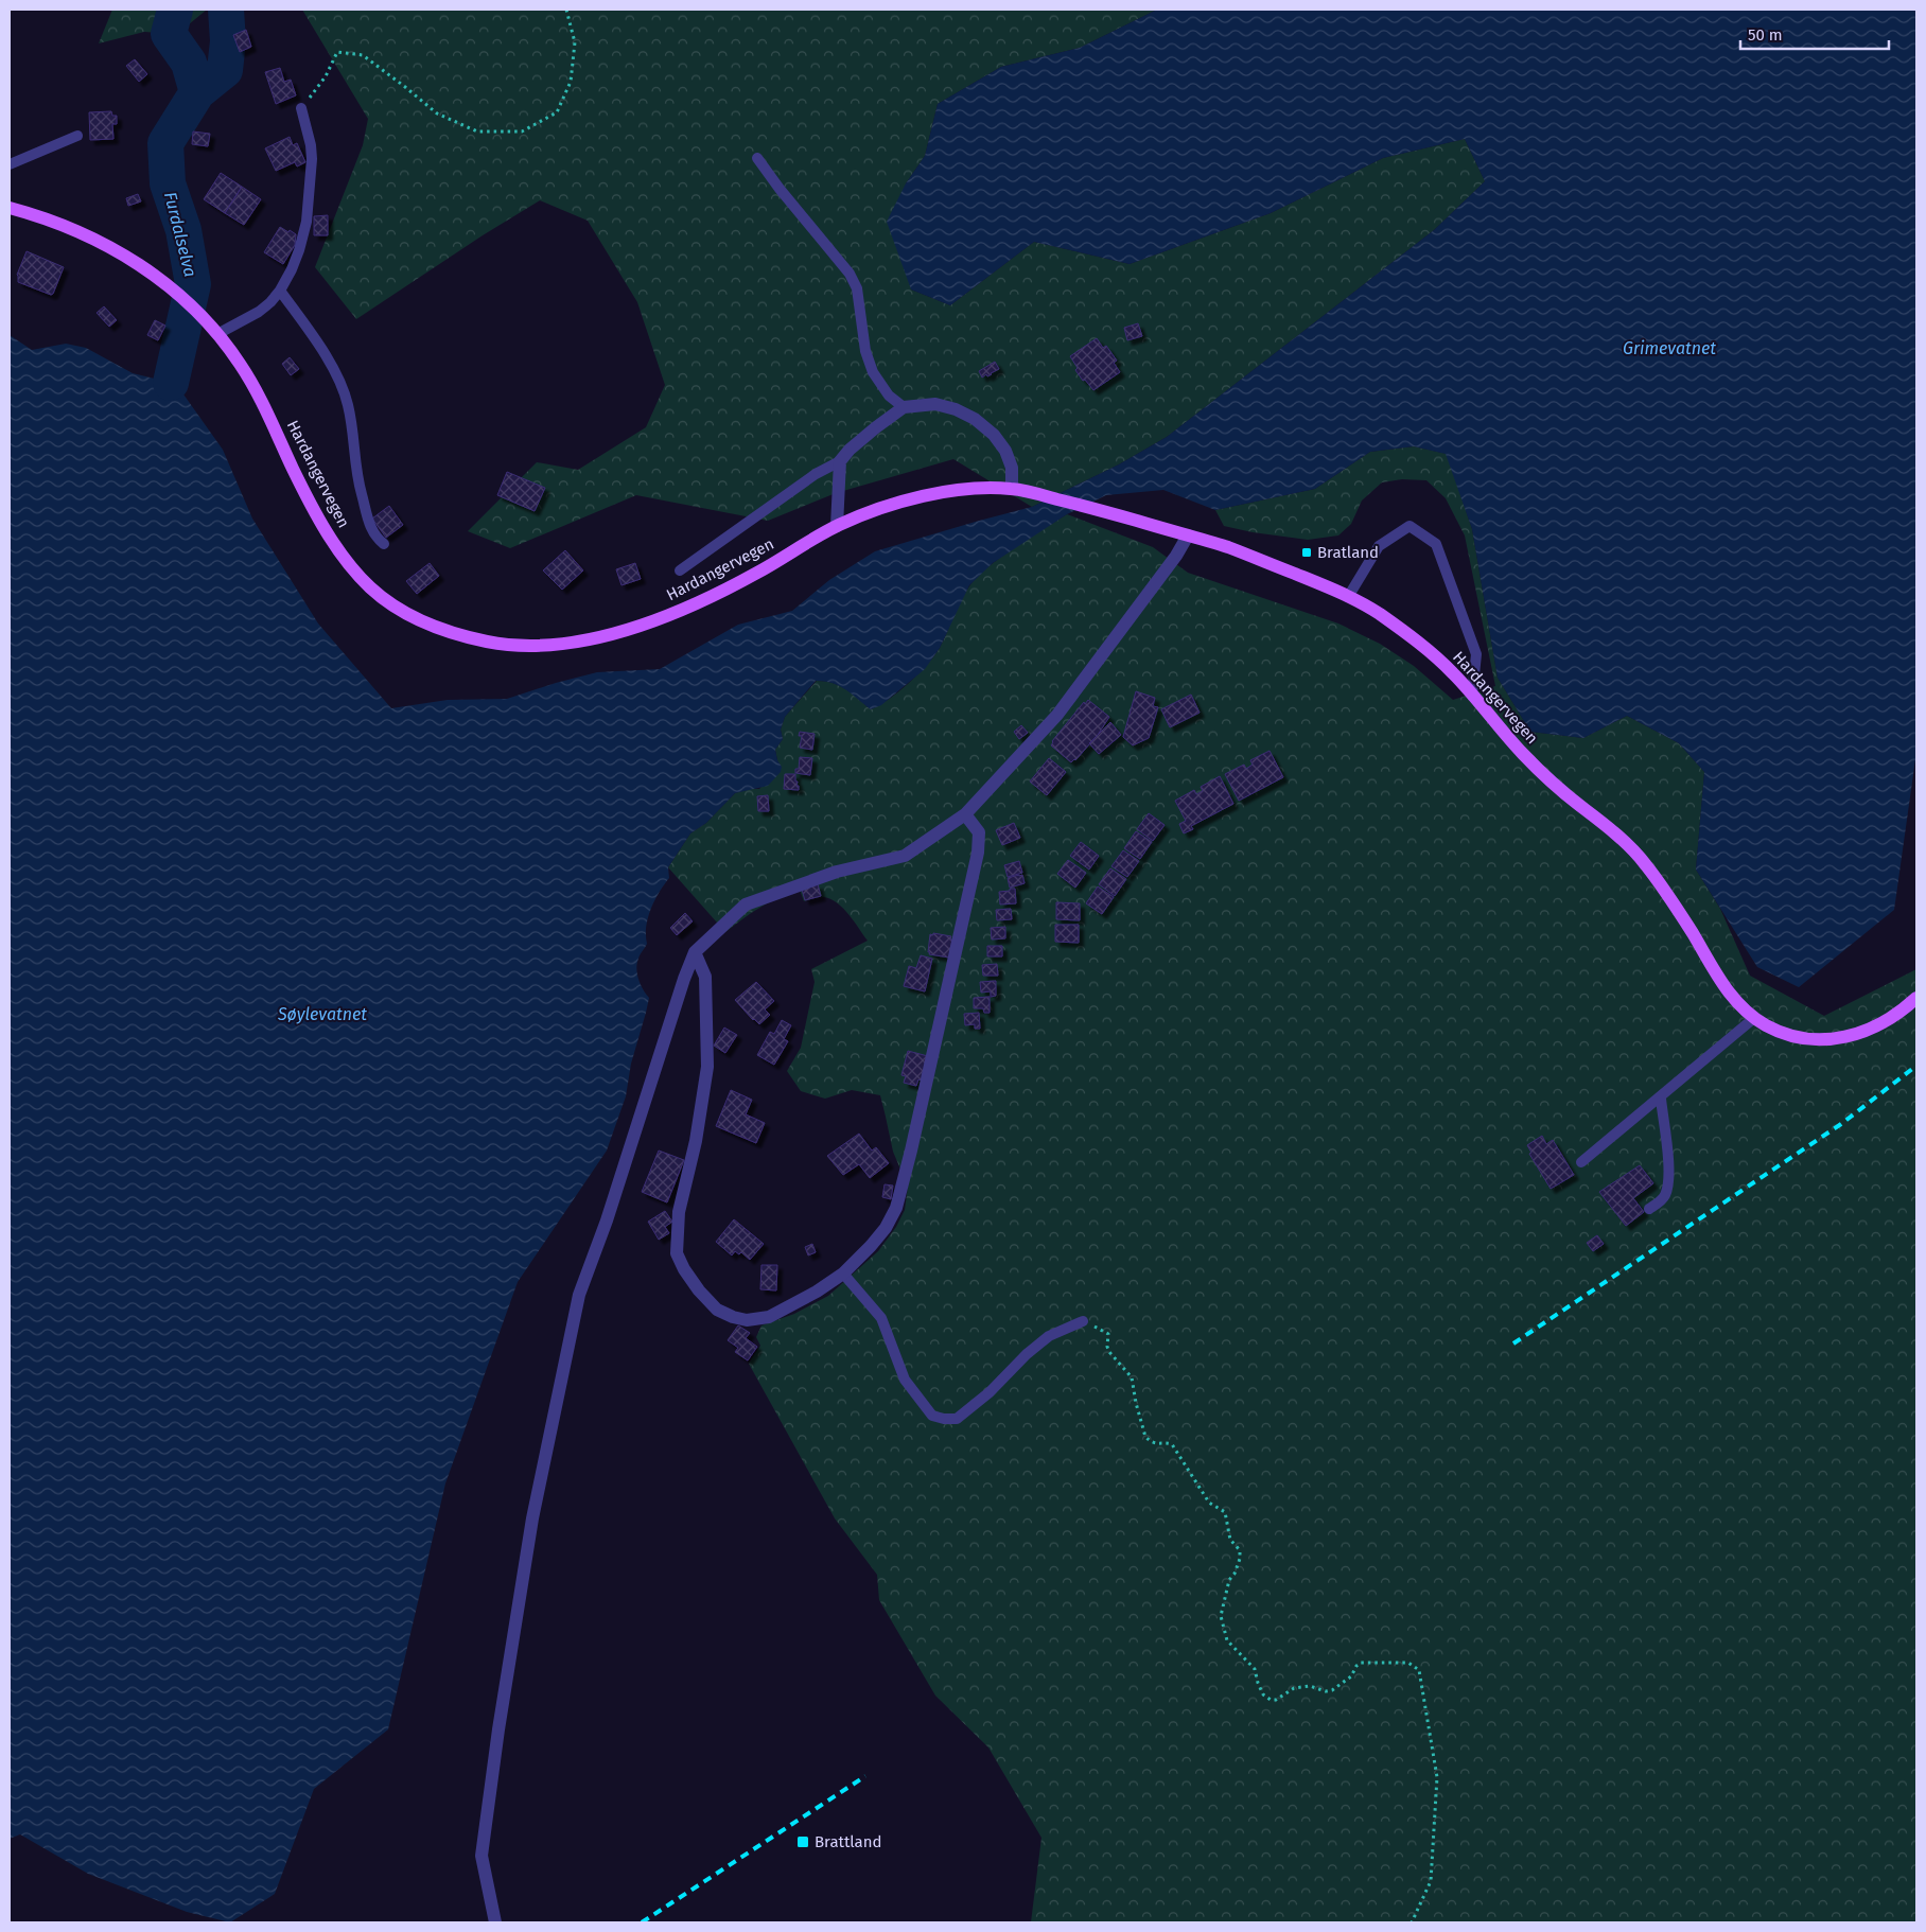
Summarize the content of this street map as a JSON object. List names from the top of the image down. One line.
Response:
{"streets":{"main road":["Hardangervegen"]},"water":["Furdalselva","Grimevatnet","Søylevatnet"],"places":{"transit":["Bratland","Brattland"]},"scale_bar":"50 m"}
